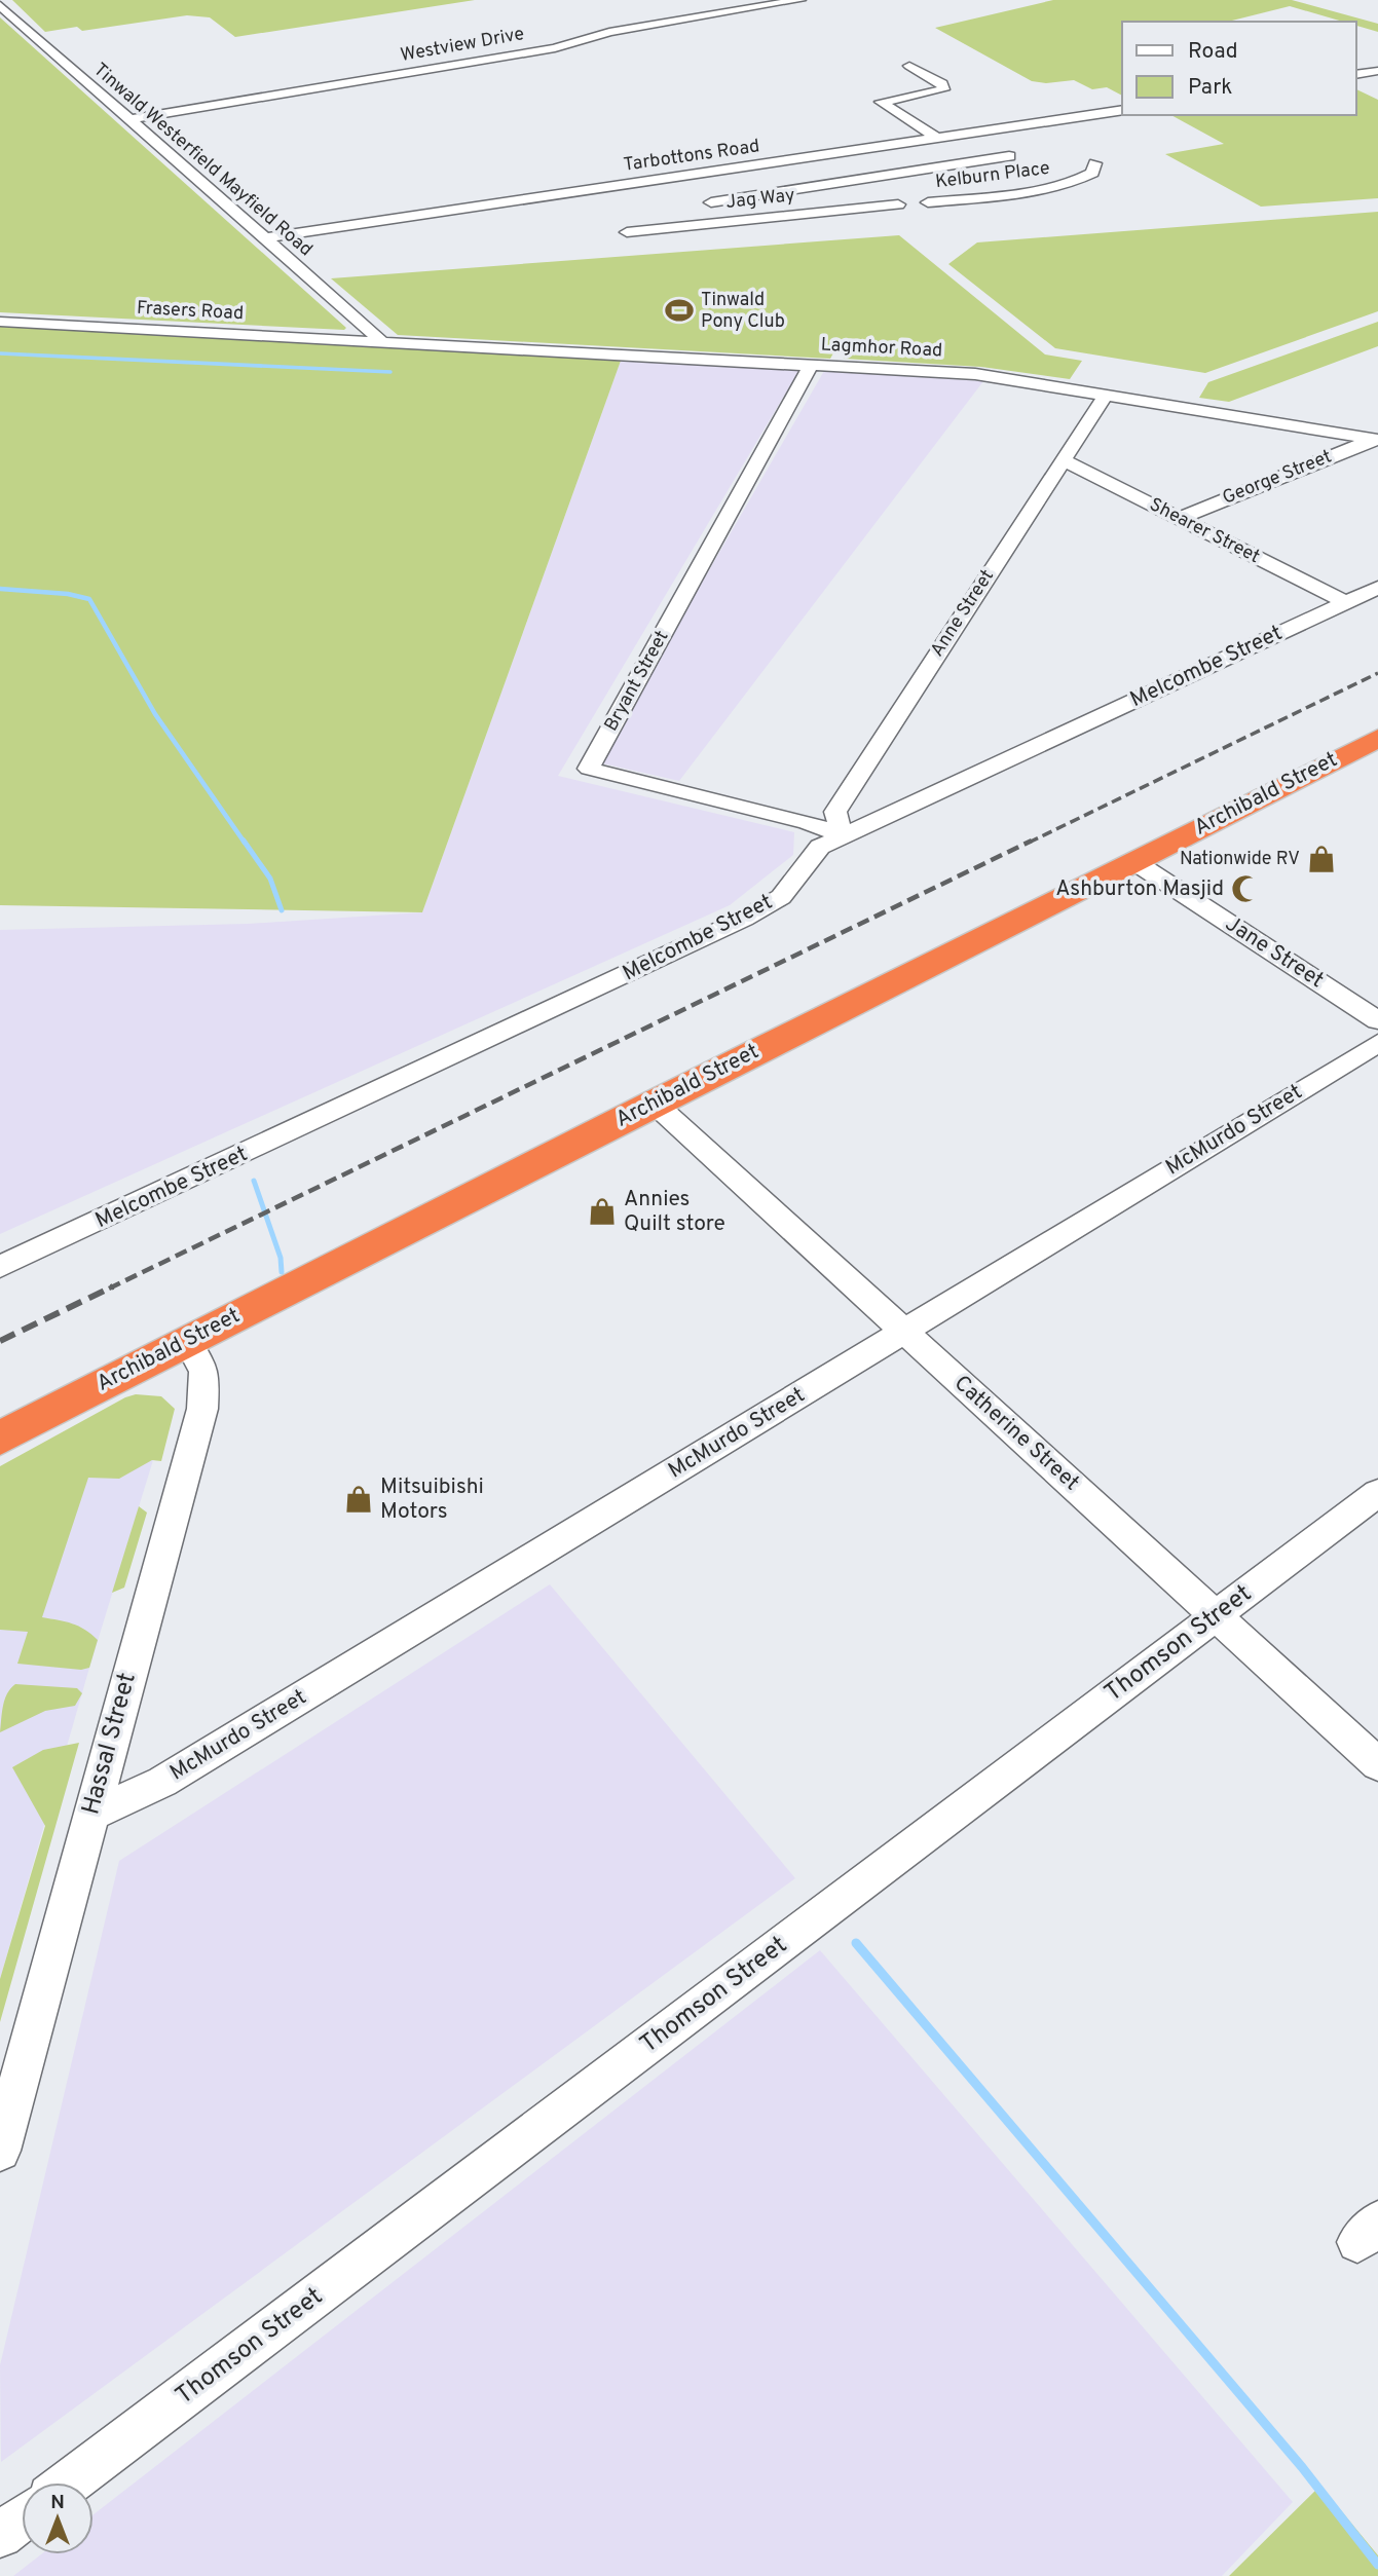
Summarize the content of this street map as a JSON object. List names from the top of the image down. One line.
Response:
{"streets":{"highway":["Archibald Street"],"street":["Westview Drive","Tarbottons Road","Tinwald Westerfield Mayfield Road","Kelburn Place","Jag Way","Frasers Road","Lagmhor Road","George Street","Shearer Street","Anne Street","Melcombe Street","Bryant Street","Jane Street","McMurdo Street","Catherine Street","Thomson Street","Hassal Street"]},"crossings":[["Westview Drive","Tinwald Westerfield Mayfield Road"],["Tarbottons Road","Tinwald Westerfield Mayfield Road"],["Tinwald Westerfield Mayfield Road","Frasers Road"],["Tinwald Westerfield Mayfield Road","Lagmhor Road"],["Kelburn Place","Jag Way"],["Frasers Road","Lagmhor Road"],["Lagmhor Road","George Street"],["Lagmhor Road","Anne Street"],["Lagmhor Road","Bryant Street"],["George Street","Shearer Street"],["Shearer Street","Anne Street"],["Shearer Street","Melcombe Street"],["Anne Street","Melcombe Street"],["Anne Street","Bryant Street"],["Melcombe Street","Bryant Street"],["Archibald Street","Jane Street"],["Archibald Street","Catherine Street"],["Archibald Street","Hassal Street"],["McMurdo Street","Catherine Street"],["McMurdo Street","Hassal Street"],["Catherine Street","Thomson Street"]],"places":{"sports":["Tinwald Pony Club"],"shop":["Nationwide RV","Annies Quilt store","Mitsuibishi Motors"],"mosque":["Ashburton Masjid"]},"legend":["Road","Park"],"north":"top"}
